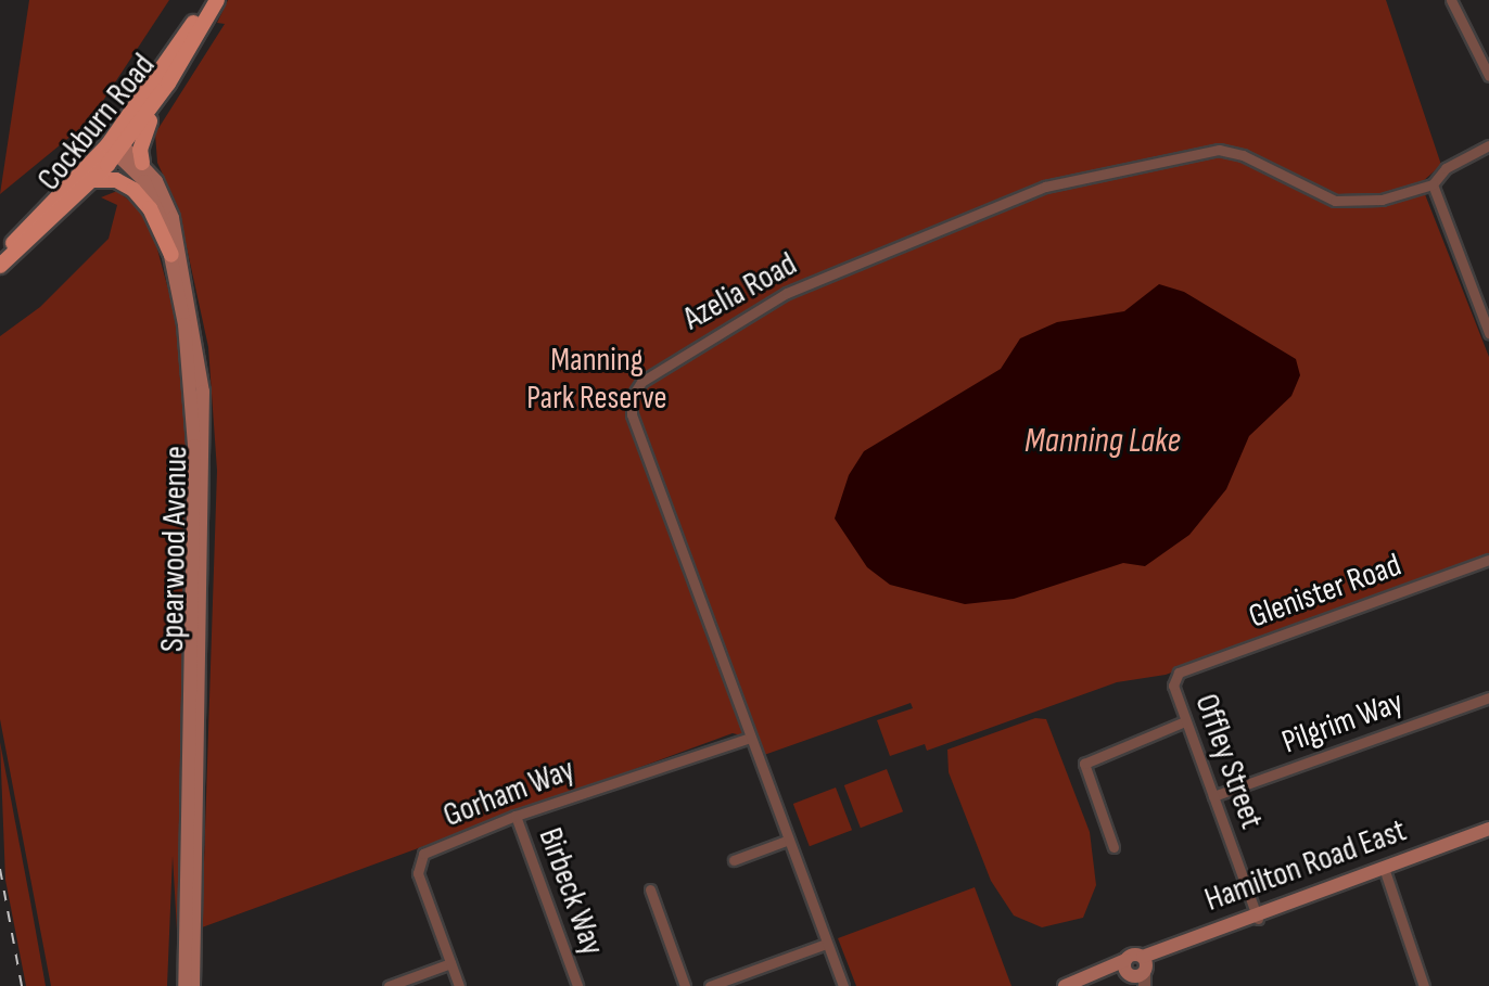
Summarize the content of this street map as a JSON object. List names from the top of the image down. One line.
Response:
{"streets":{"main road":["Cockburn Road","Spearwood Avenue","Hamilton Road East"],"street":["Azelia Road","Glenister Road","Pilgrim Way","Offley Street","Gorham Way","Birbeck Way"]},"crossings":[["Cockburn Road","Spearwood Avenue"],["Azelia Road","Gorham Way"],["Glenister Road","Offley Street"],["Pilgrim Way","Offley Street"],["Offley Street","Hamilton Road East"],["Gorham Way","Birbeck Way"]],"water":["Manning Lake"],"parks":["Manning Park Reserve"]}
